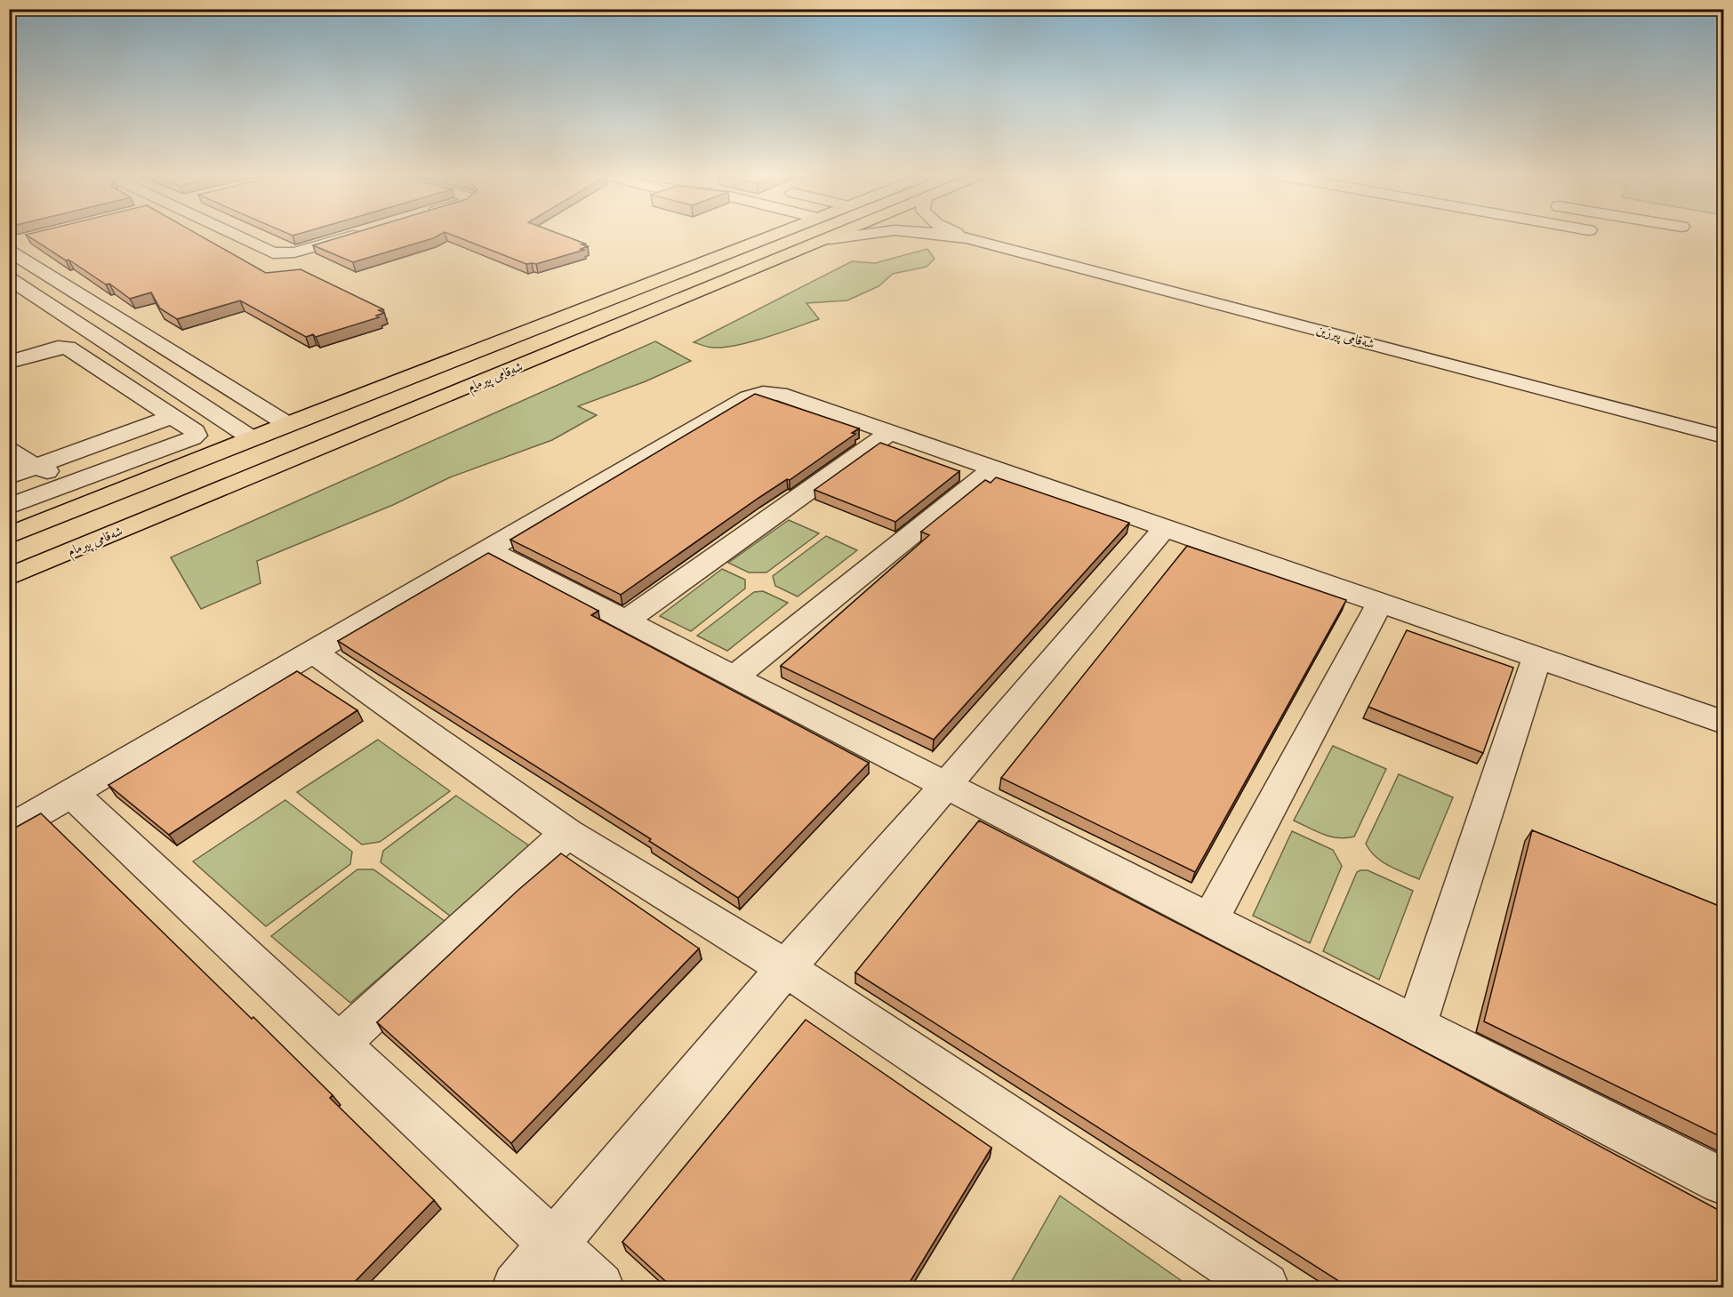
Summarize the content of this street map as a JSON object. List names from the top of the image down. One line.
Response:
{"streets":{"highway":["شەقامی پیرمام"],"street":["شەقامی پیرزین"]}}
